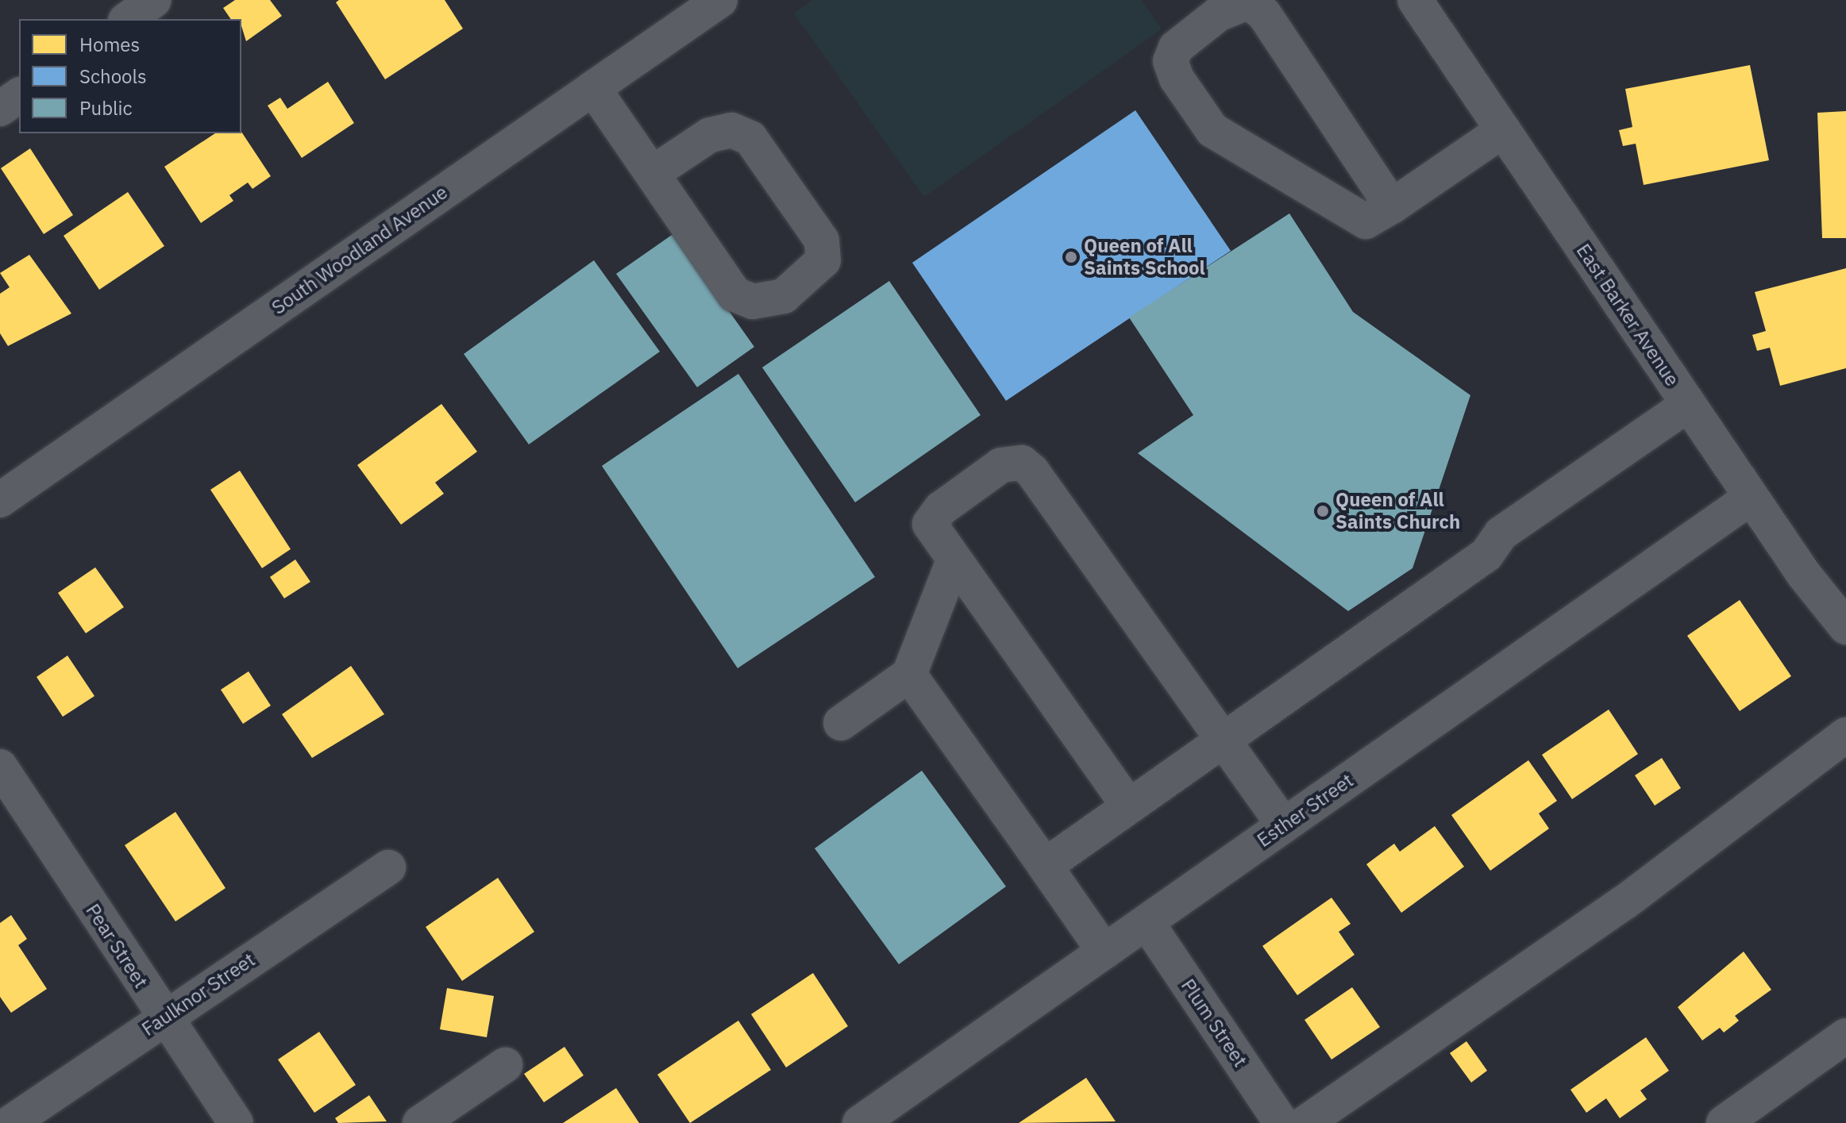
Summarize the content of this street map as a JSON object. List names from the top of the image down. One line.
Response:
{"streets":{"street":["South Woodland Avenue","East Barker Avenue","Esther Street","Pear Street","Faulknor Street","Plum Street"]},"crossings":[["East Barker Avenue","Esther Street"],["Esther Street","Plum Street"],["Pear Street","Faulknor Street"]],"places":["Queen of All Saints School","Queen of All Saints Church"],"legend":["Homes","Schools","Public"]}
